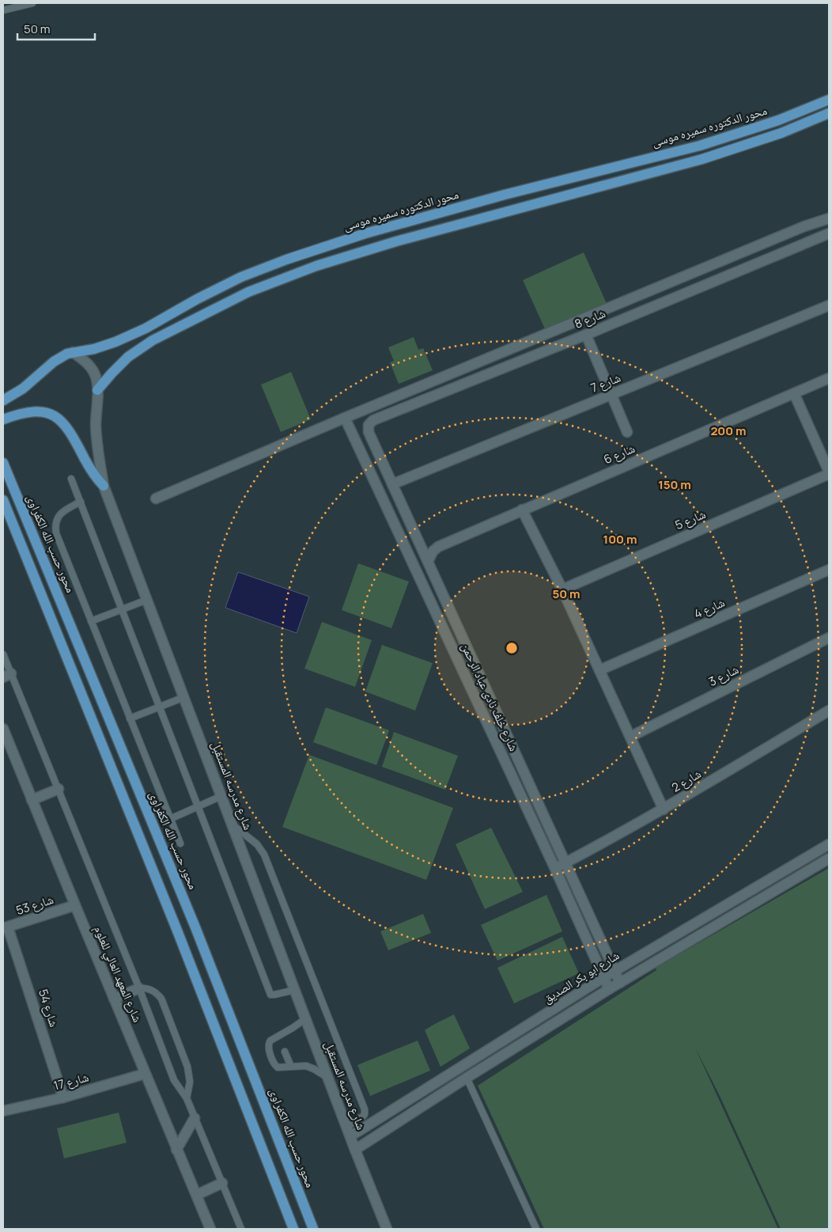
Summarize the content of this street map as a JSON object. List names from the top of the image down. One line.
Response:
{"streets":{"main road":["محور الدكتوره سميره موسى","محور حسب الله الكفراوى"],"street":["شارع 8","شارع 7","شارع 6","شارع 5","شارع 4","شارع 3","شارع خلف نادى عباد الرحمن","شارع 2","شارع مدرسه المستقبل","شارع 53","شارع المعهد العالي للعلوم","شارع ابو بكر الصديق","شارع 54","شارع 17"]},"crossings":[["محور الدكتوره سميره موسى","شارع مدرسه المستقبل"],["شارع 8","شارع خلف نادى عباد الرحمن"],["شارع 7","شارع خلف نادى عباد الرحمن"],["شارع 6","شارع خلف نادى عباد الرحمن"],["شارع خلف نادى عباد الرحمن","شارع 2"],["شارع خلف نادى عباد الرحمن","شارع ابو بكر الصديق"],["شارع مدرسه المستقبل","شارع ابو بكر الصديق"],["شارع 53","شارع المعهد العالي للعلوم"],["شارع 53","شارع 54"],["شارع المعهد العالي للعلوم","شارع 17"],["شارع 54","شارع 17"]],"scale_bar":"50 m","rings":["200 m","150 m","100 m","50 m"]}
